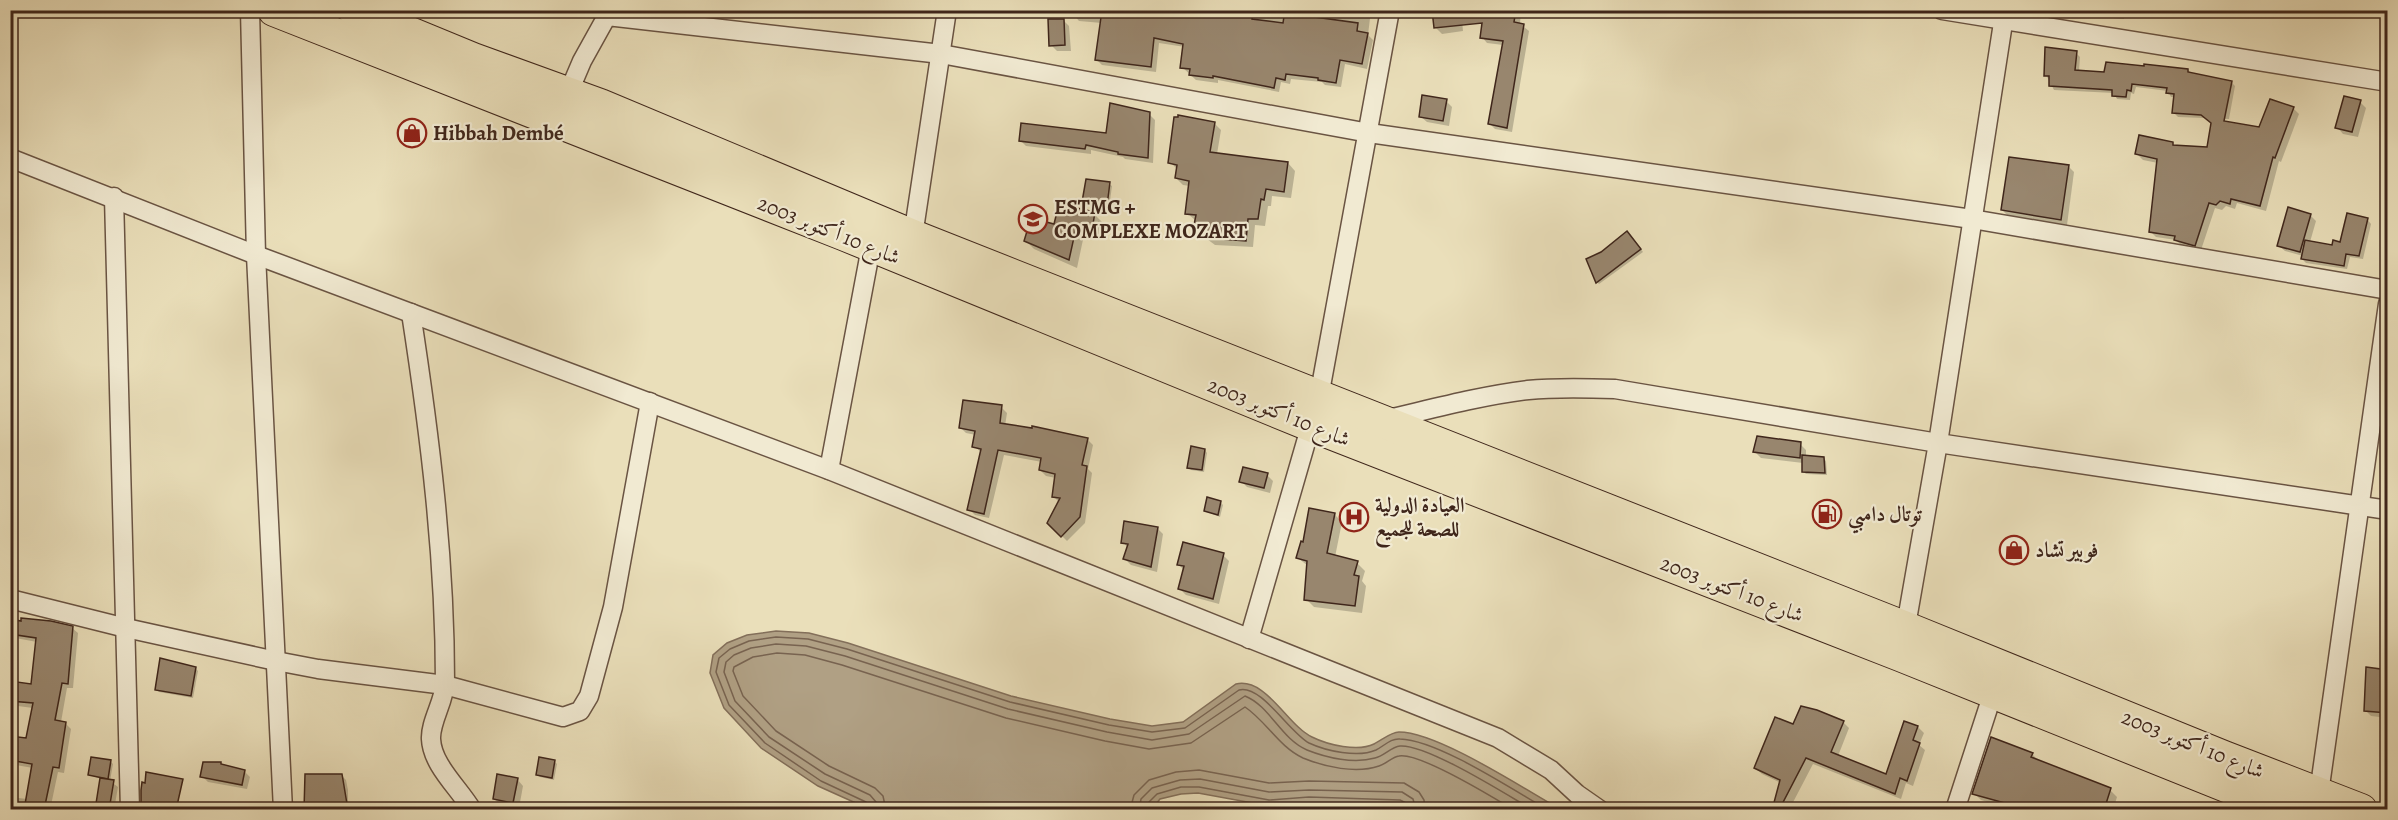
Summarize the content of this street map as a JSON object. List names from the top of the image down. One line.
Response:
{"streets":{"highway":["شارع 10 أكتوبر 2003"]},"places":{"shop":["Hibbah Dembé","فوبير تشاد"],"school or university":["ESTMG + COMPLEXE MOZART"],"fuel station":["توتال دامبي"],"hospital":["العيادة الدولية للصحة للجميع"]}}
